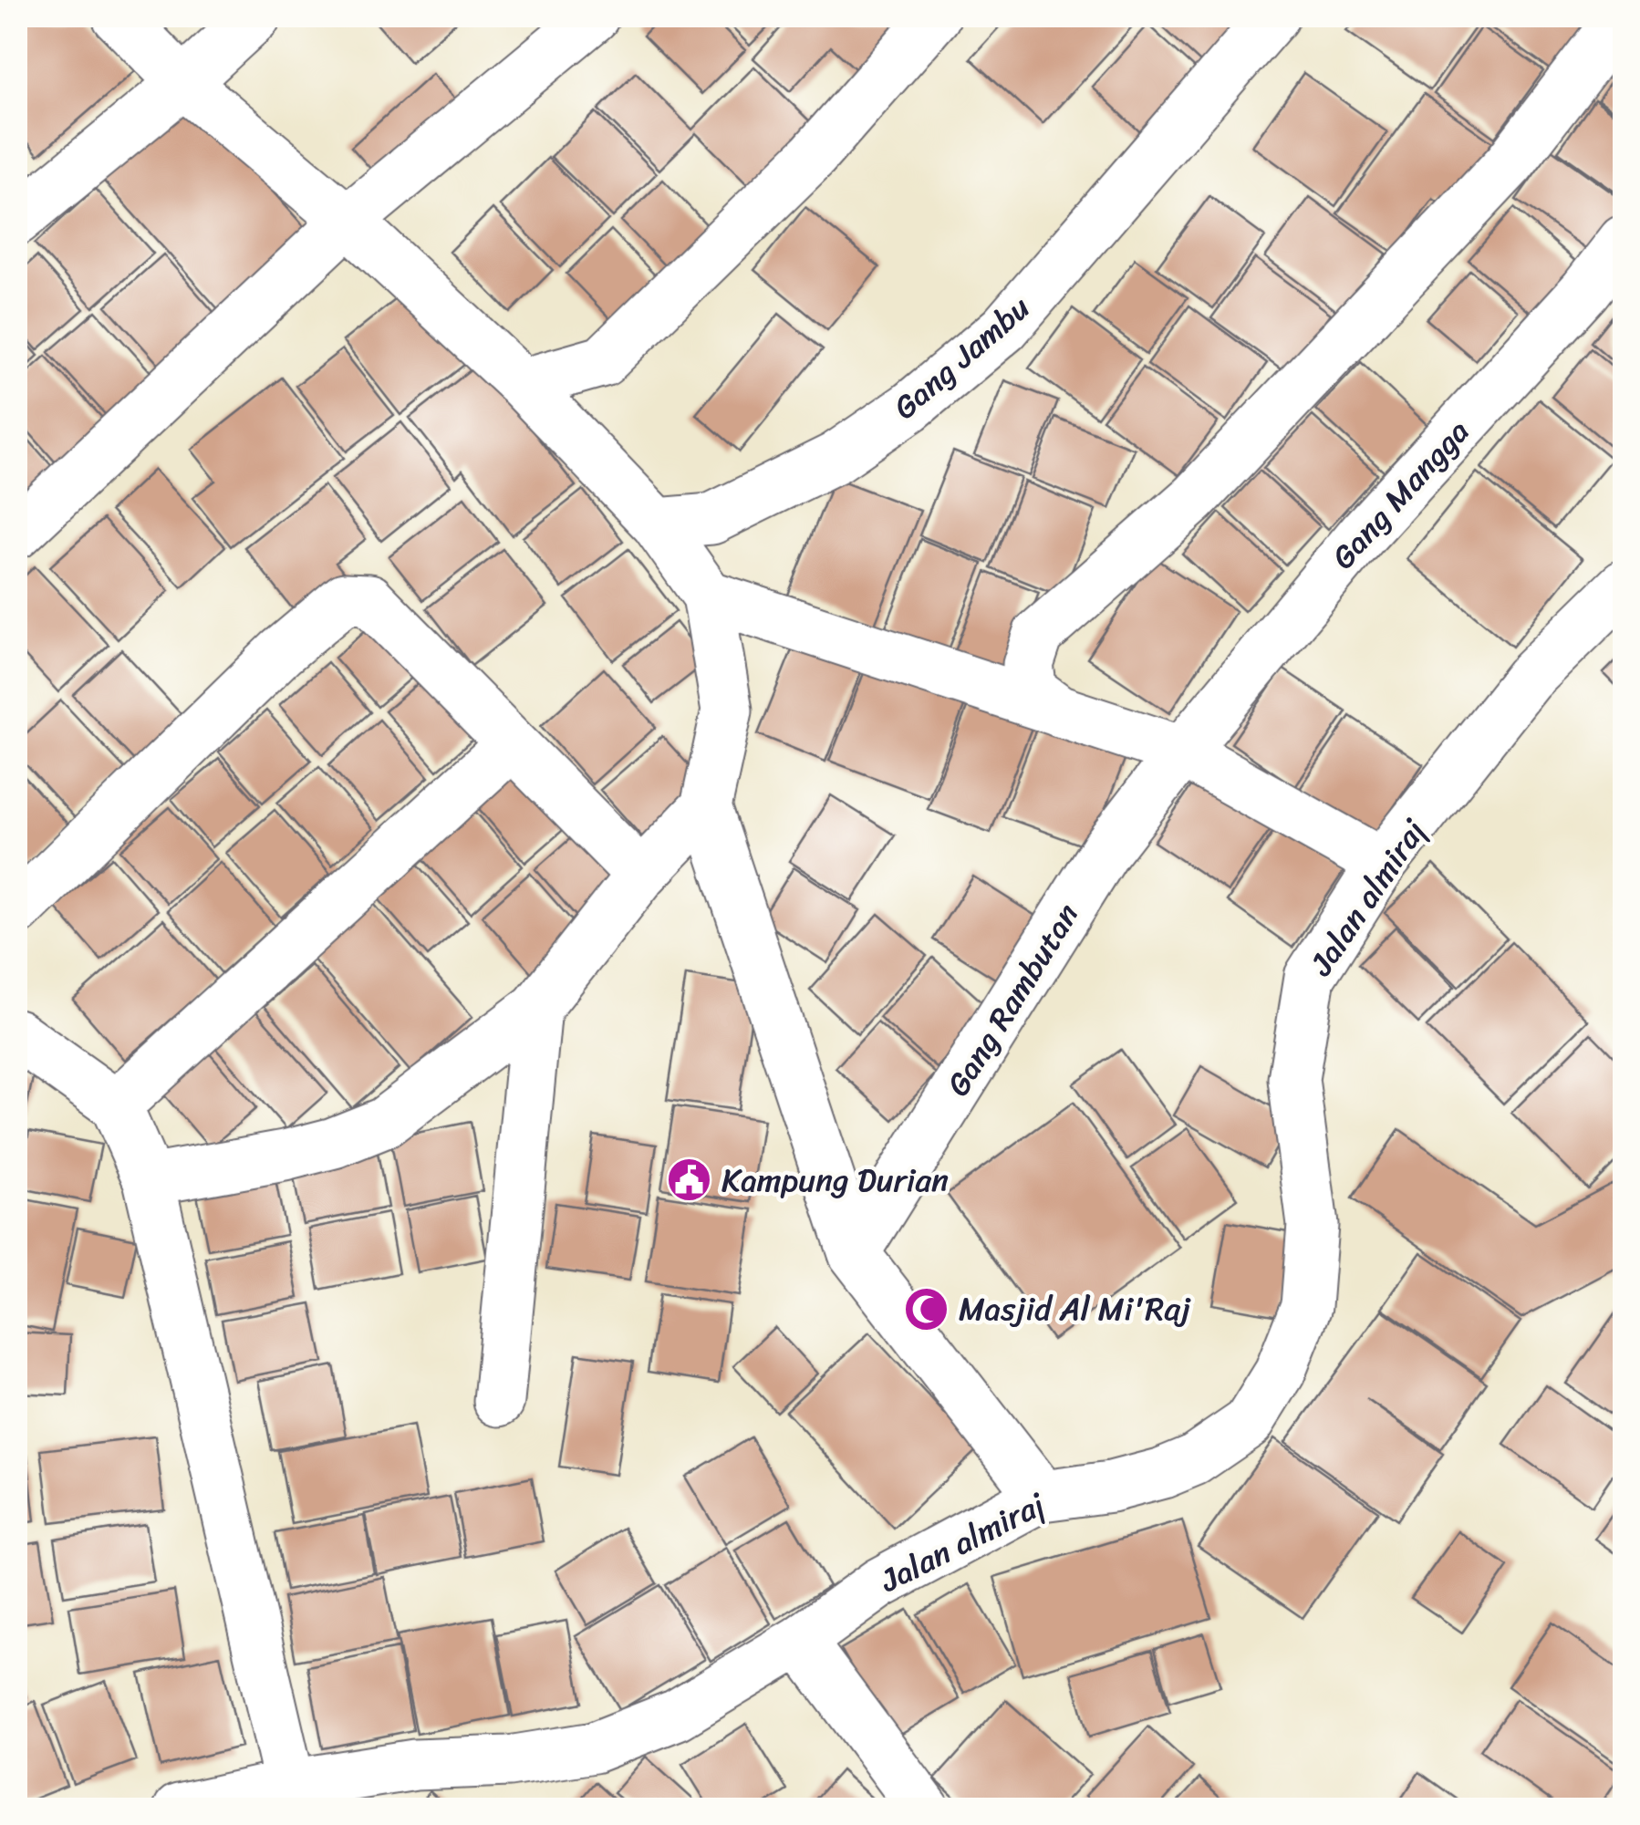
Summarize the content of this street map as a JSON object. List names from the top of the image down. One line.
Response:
{"streets":{"street":["Gang Jambu","Gang Mangga","Jalan almiraj","Gang Rambutan"]},"crossings":[["Gang Mangga","Gang Rambutan"]],"places":{"public building":["Kampung Durian"],"mosque":["Masjid Al Mi'Raj"]}}
